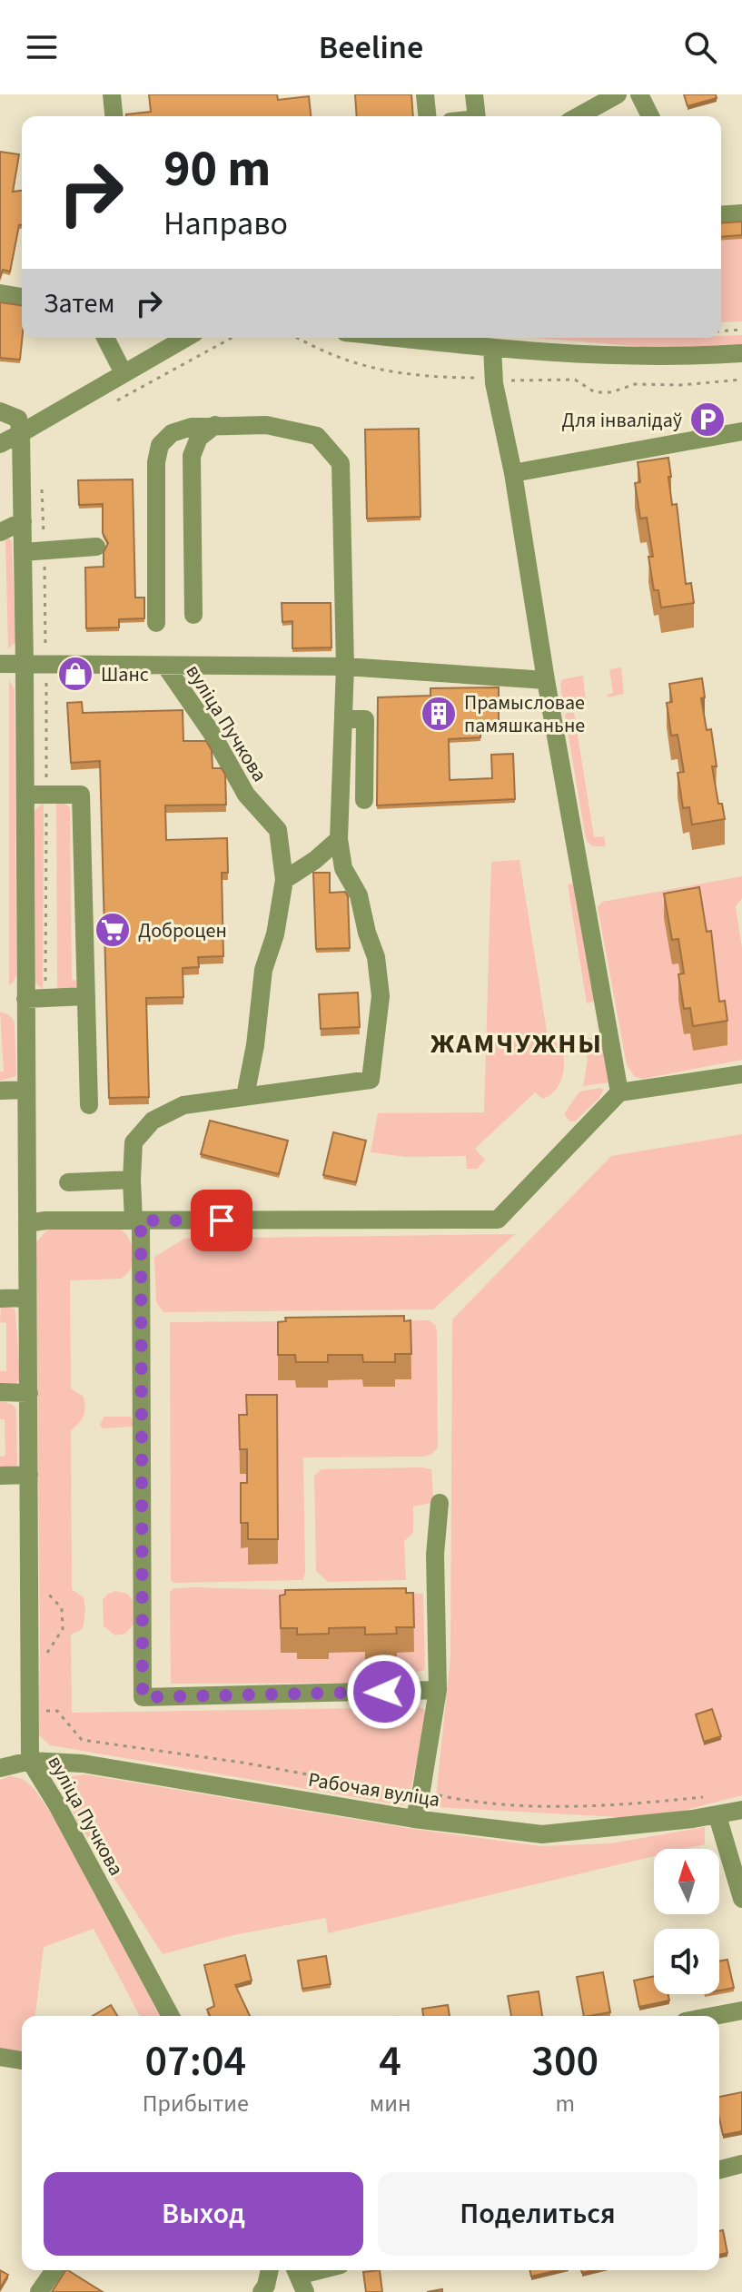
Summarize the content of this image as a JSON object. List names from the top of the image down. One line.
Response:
{"streets":{"street":["вуліца Пучкова","Рабочая вуліца"]},"crossings":[["вуліца Пучкова","Рабочая вуліца"]],"districts":["ЖАМЧУЖНЫ"],"places":{"parking":["Для інвалідаў"],"shop":["Шанс"],"building":["Прамысловае памяшканьне"],"supermarket":["Доброцен"]},"north":"top","page":{"header":"Beeline","turn":["90 m","Направо"],"then":"Затем","eta":["07:04","Прибытие","4","мин","300","m"],"buttons":["Выход","Поделиться"]}}
